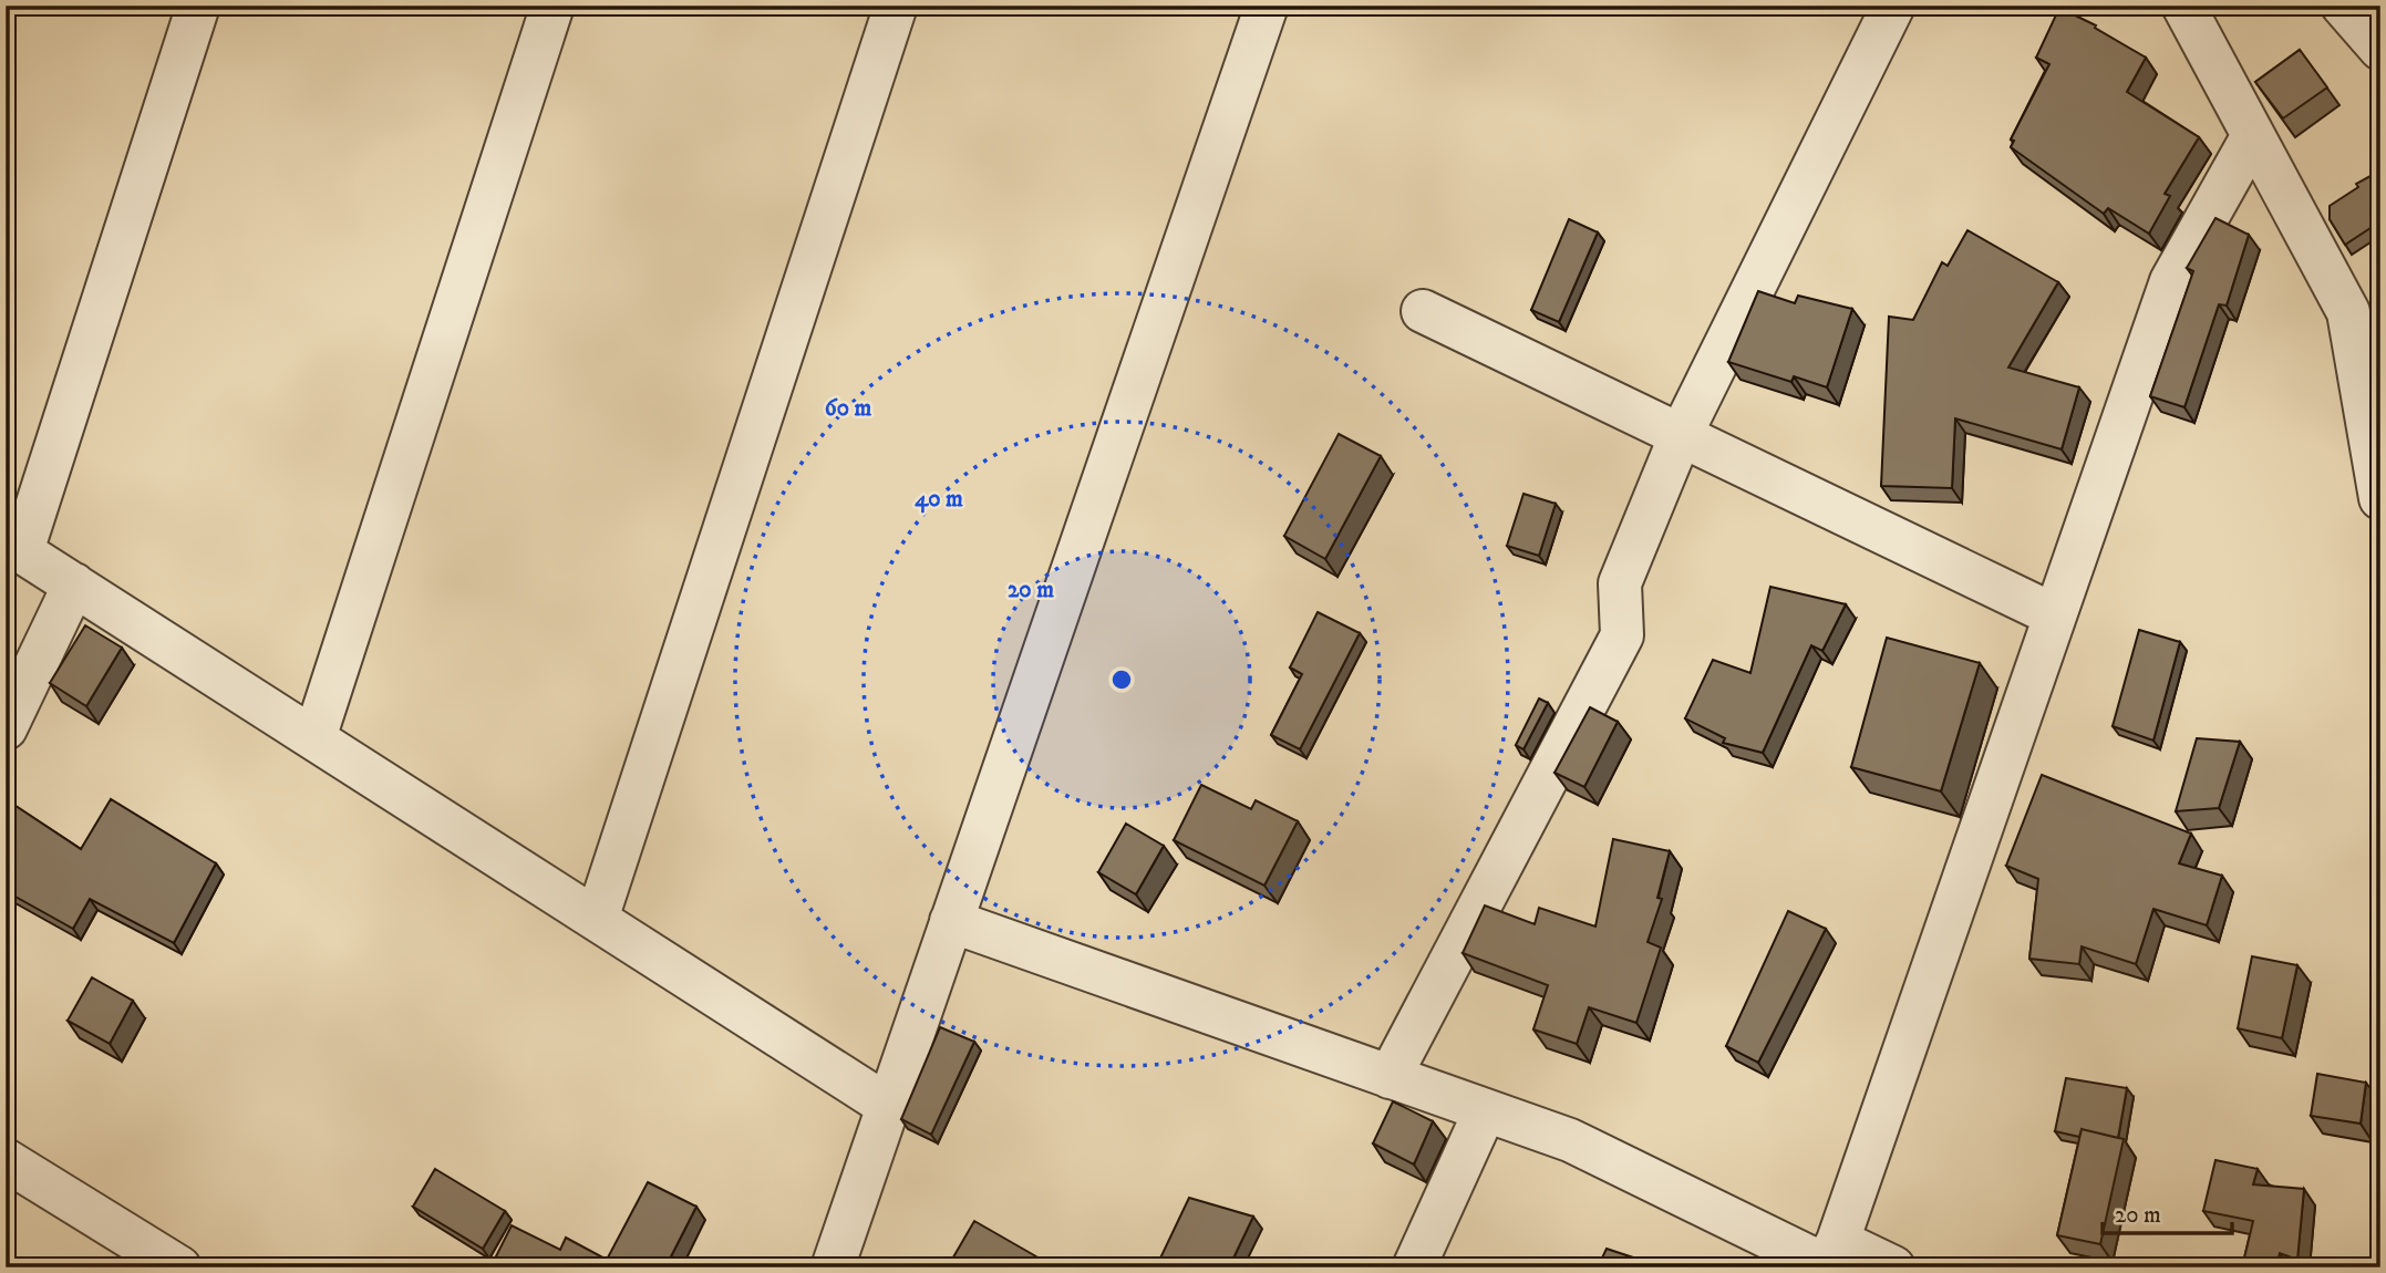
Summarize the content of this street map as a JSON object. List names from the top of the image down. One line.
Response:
{"scale_bar":"20 m","rings":["60 m","40 m","20 m"]}
